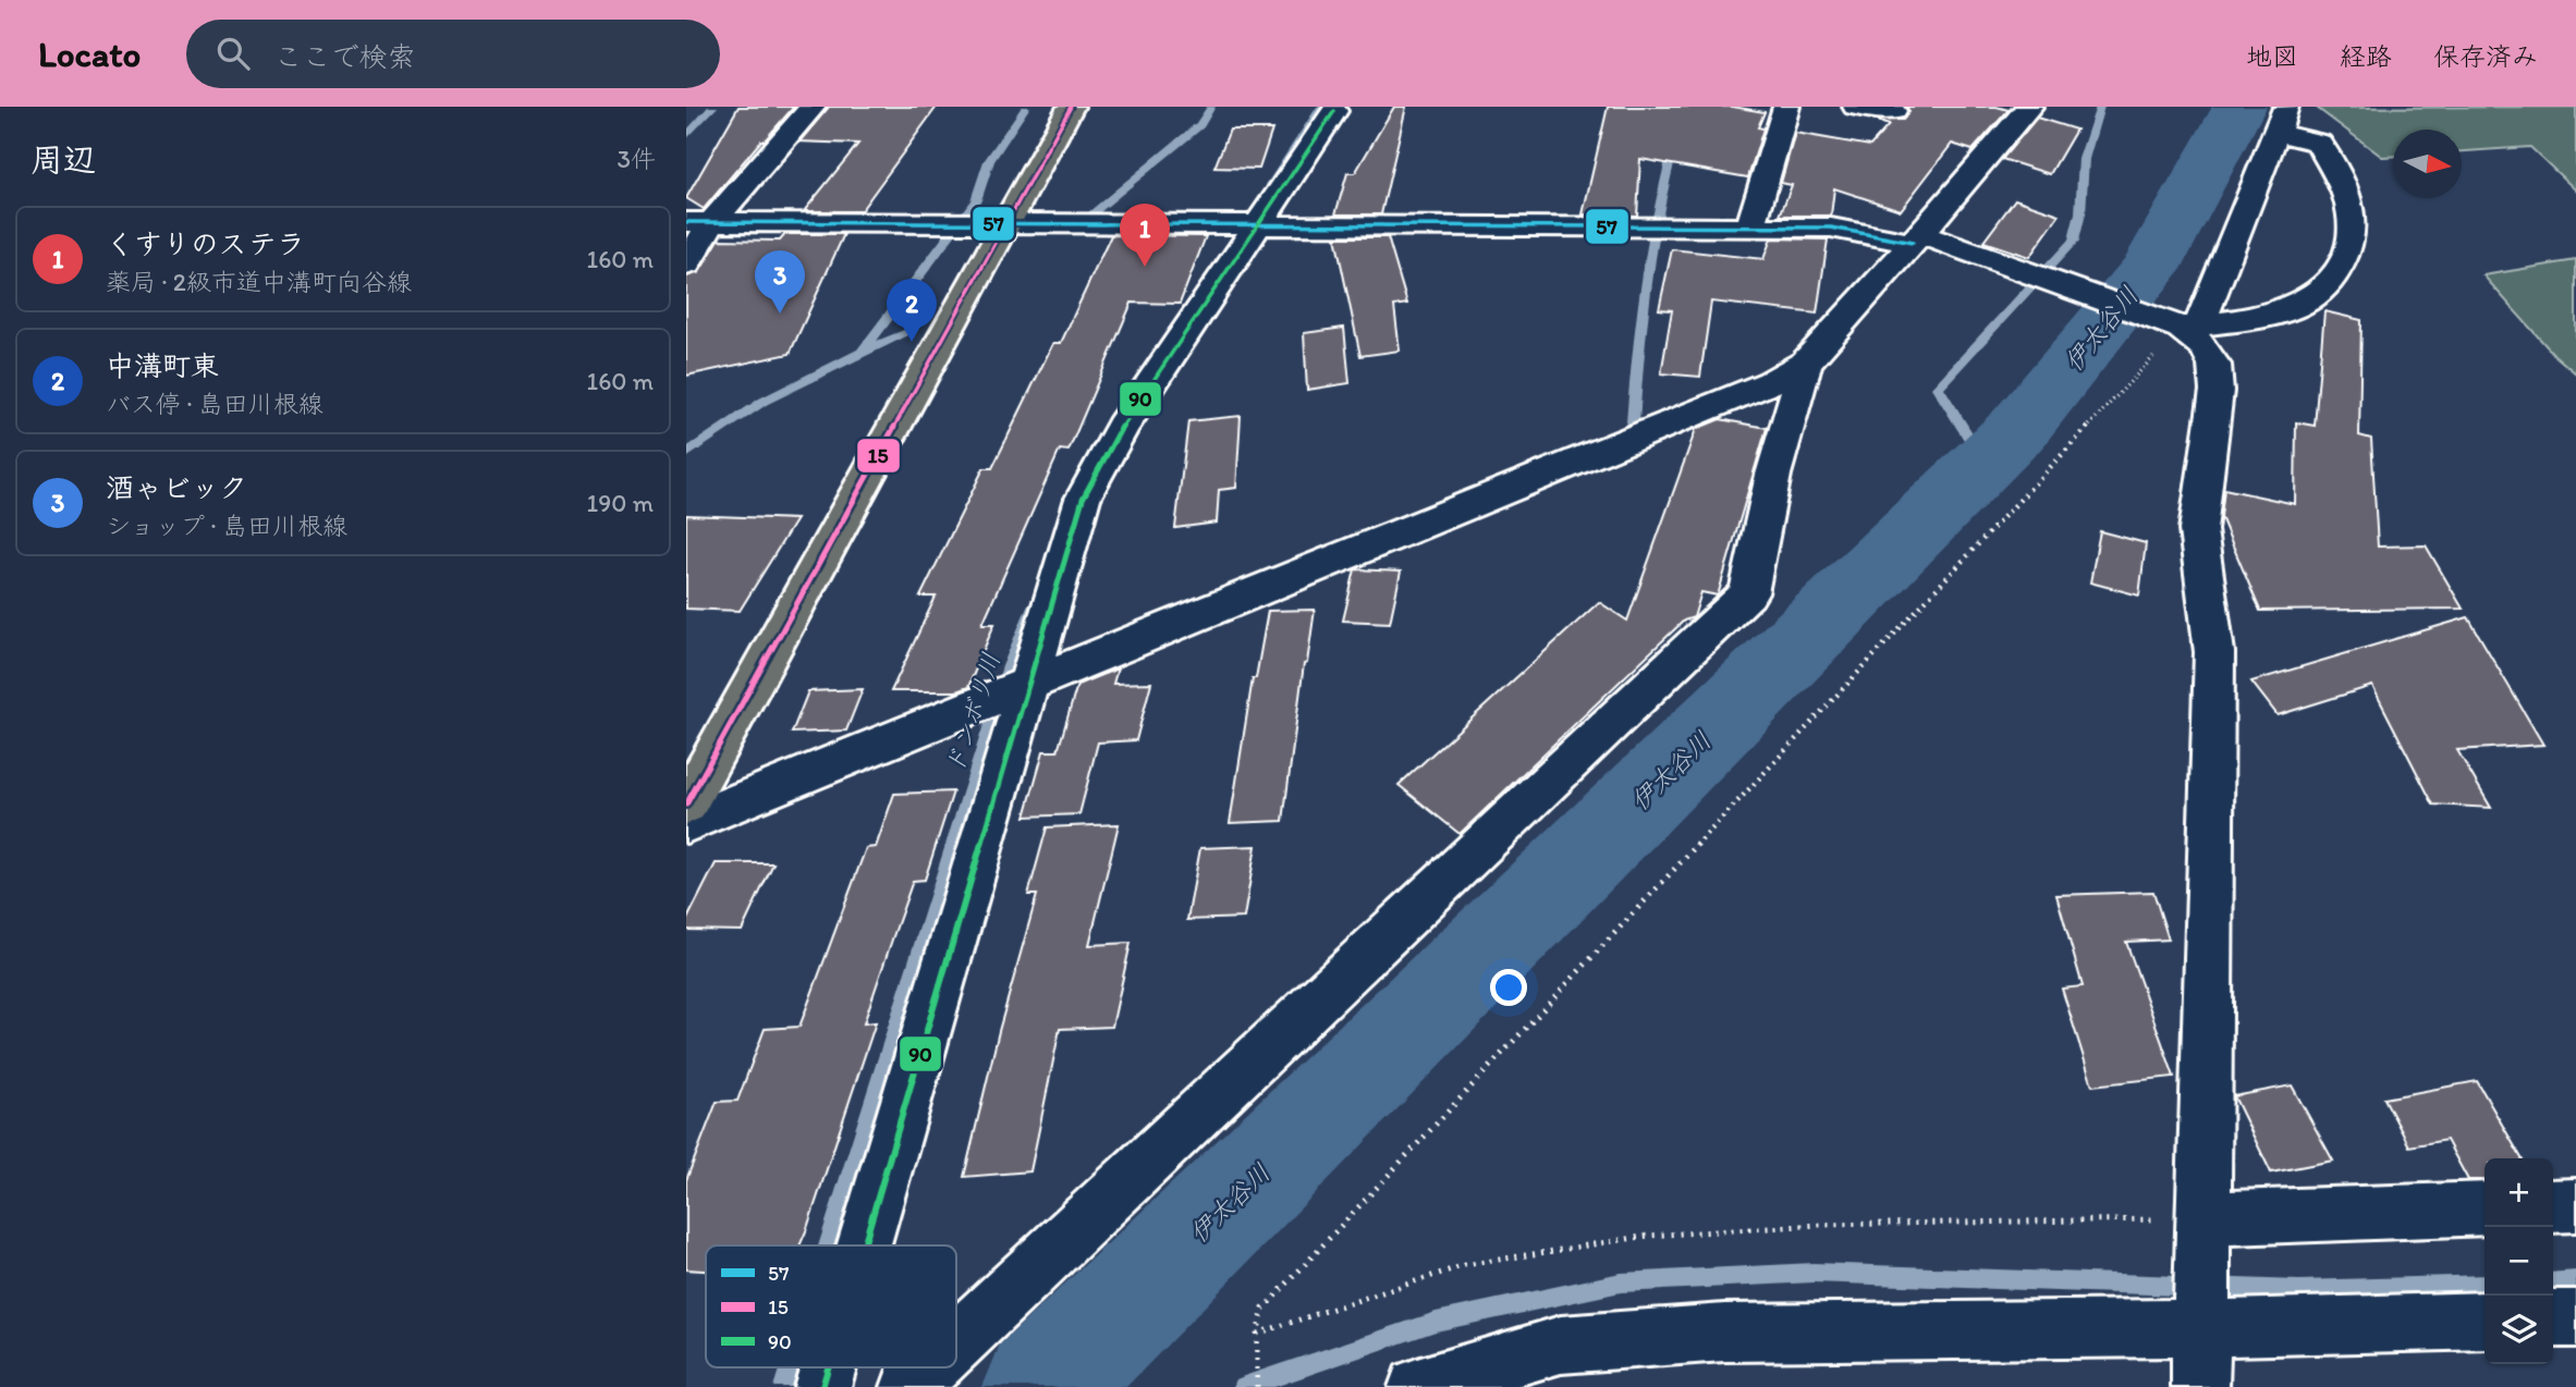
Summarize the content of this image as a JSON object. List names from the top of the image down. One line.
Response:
{"water":["伊太谷川","ドンボリ川"],"lines":["transit line 15","transit line 90","transit line 57"],"legend":["57","15","90"],"north":"right","page":{"header":"Locato","search":"ここで検索","nav":["地図","経路","保存済み"],"heading":["周辺","3件"],"pins":["1","3","2"],"list":[{"mark":"1","name":"くすりのステラ","note":"薬局 · 2級市道中溝町向谷線","value":"160 m"},{"mark":"2","name":"中溝町東","note":"バス停 · 島田川根線","value":"160 m"},{"mark":"3","name":"酒ゃビック","note":"ショップ · 島田川根線","value":"190 m"}],"map_buttons":["+","−"]}}
